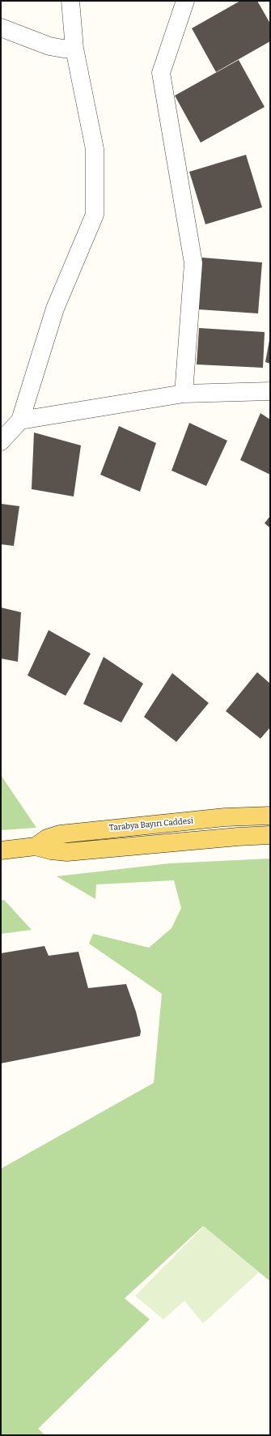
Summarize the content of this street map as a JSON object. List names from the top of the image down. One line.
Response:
{"streets":{"main road":["Tarabya Bayırı Caddesi"]}}
